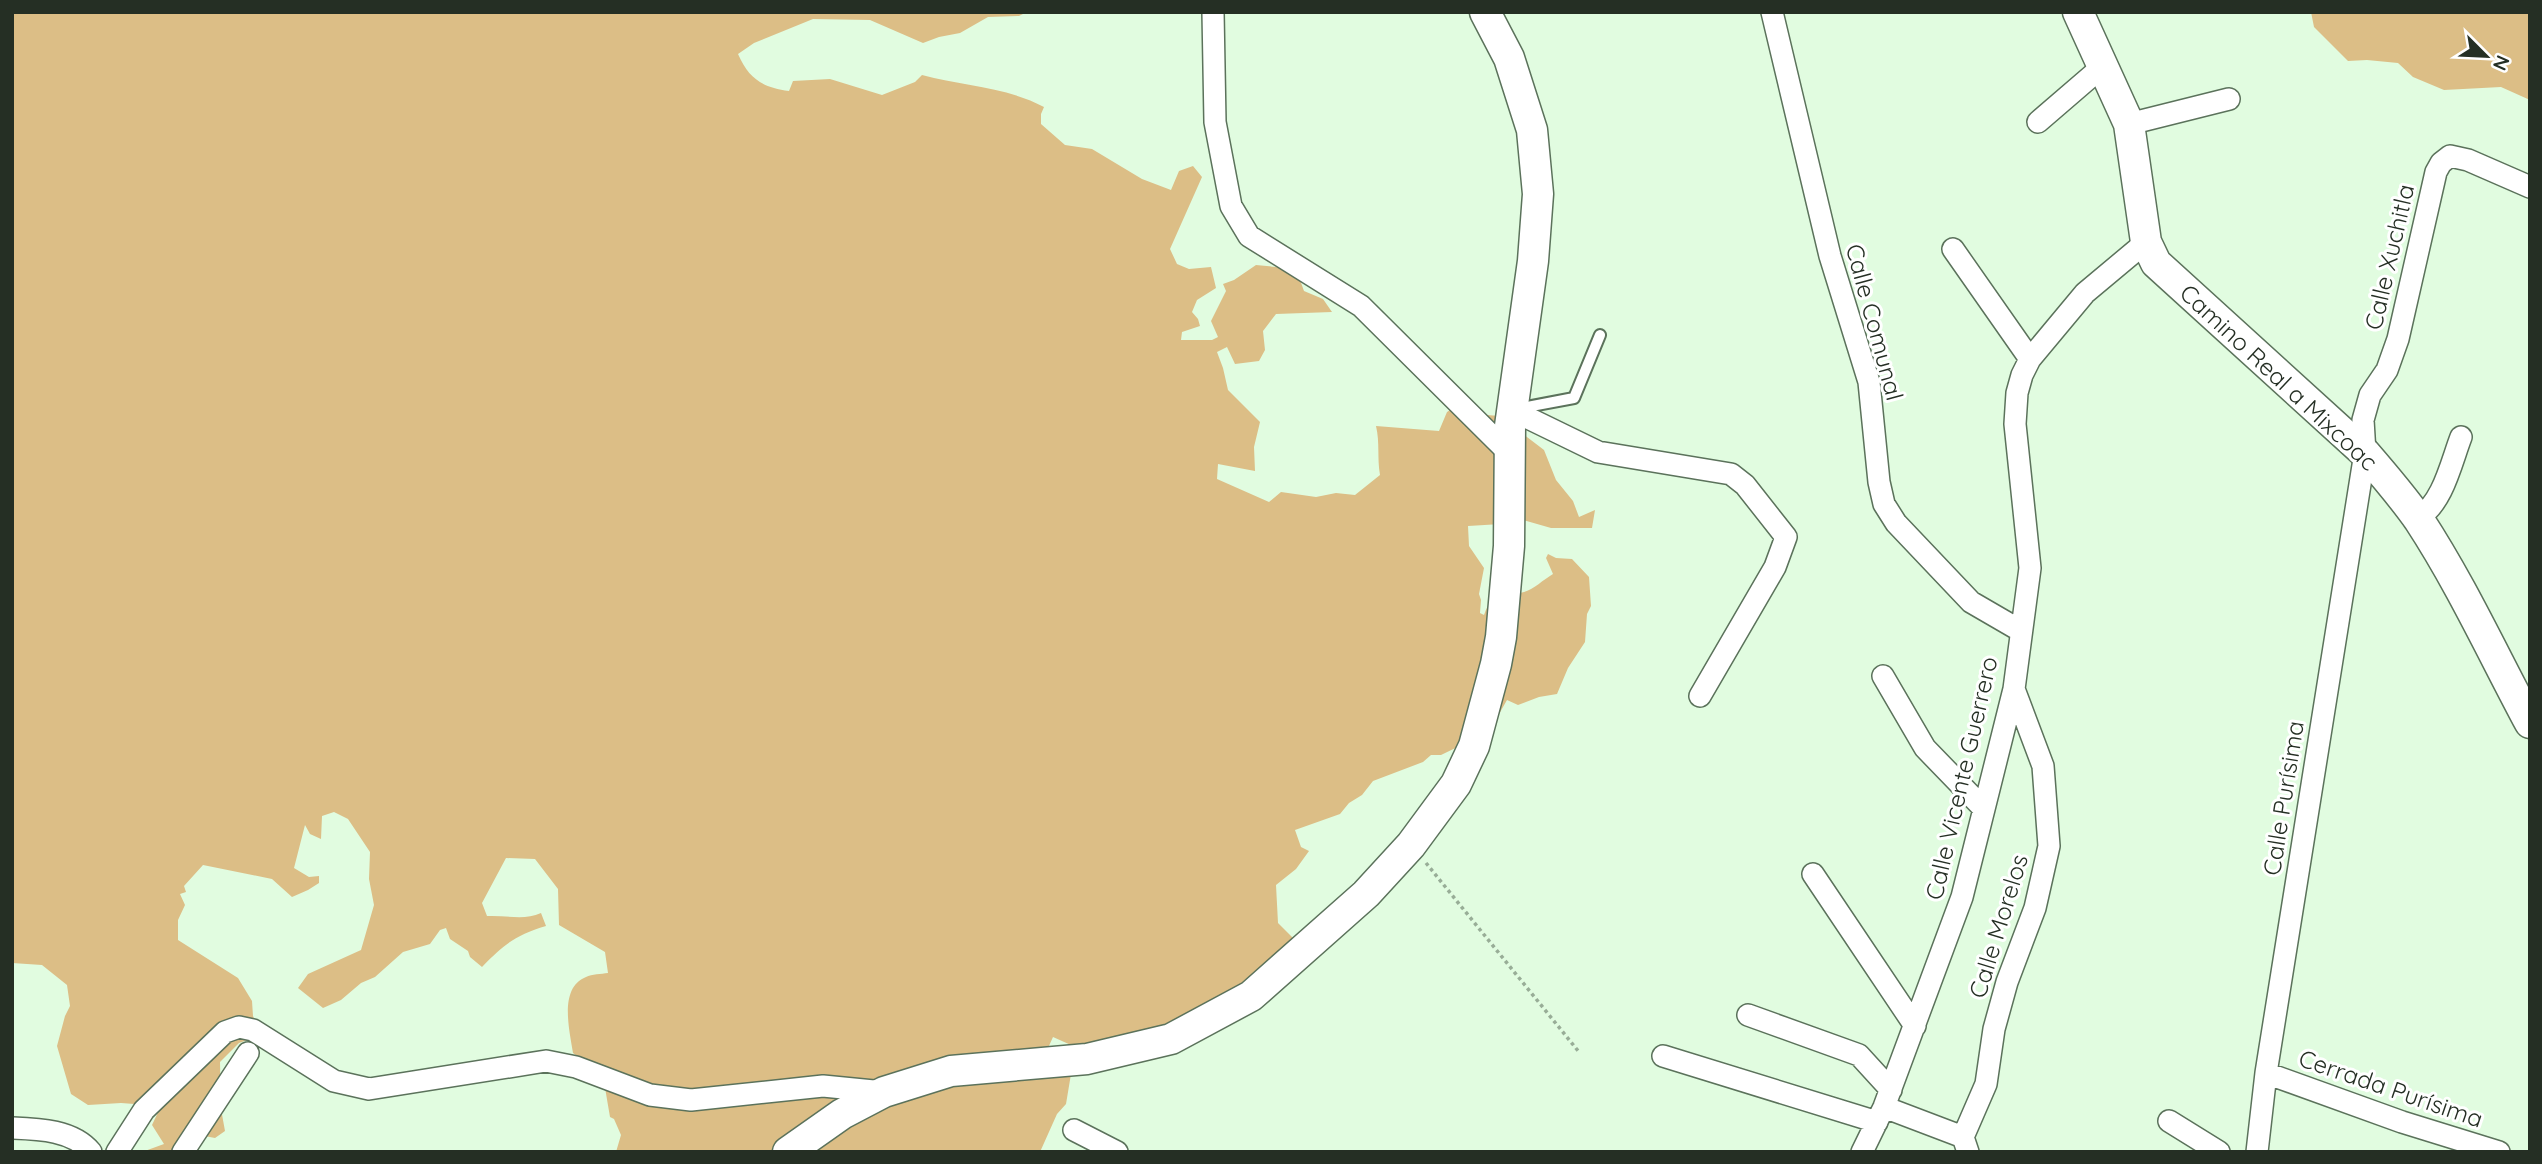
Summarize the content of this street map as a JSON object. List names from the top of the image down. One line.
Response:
{"streets":{"main road":["Camino Real a Mixcoac"],"street":["Calle Xuchitla","Calle Comunal","Calle Vicente Guerrero","Calle Purísima","Calle Morelos","Cerrada Purísima"]},"crossings":[["Calle Xuchitla","Camino Real a Mixcoac"],["Calle Xuchitla","Calle Purísima"],["Calle Comunal","Calle Vicente Guerrero"],["Camino Real a Mixcoac","Calle Vicente Guerrero"],["Camino Real a Mixcoac","Calle Purísima"],["Calle Vicente Guerrero","Calle Morelos"],["Calle Purísima","Cerrada Purísima"]],"north":"bottom right"}
